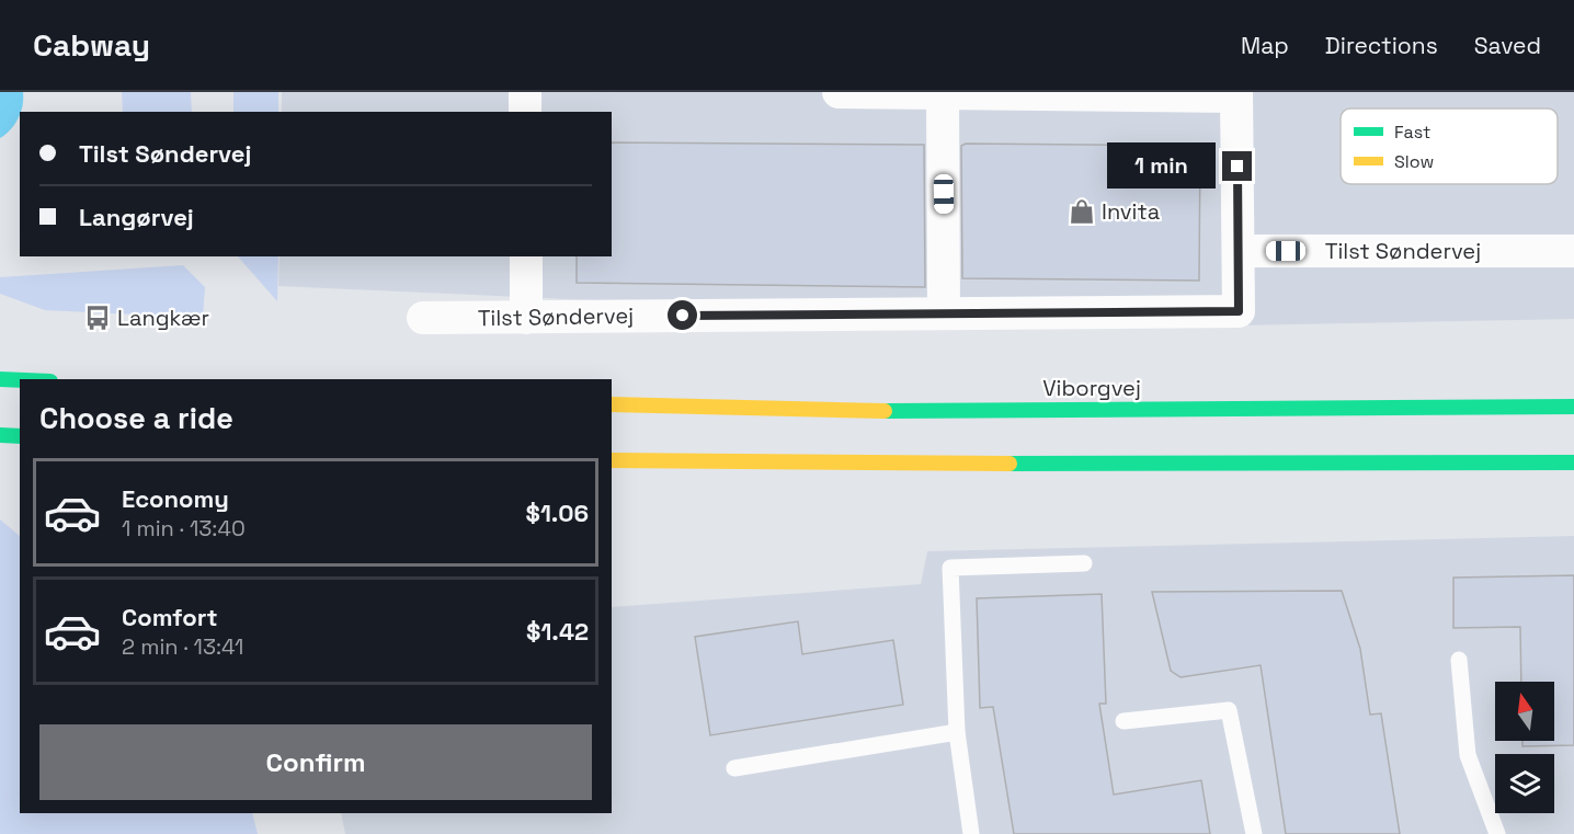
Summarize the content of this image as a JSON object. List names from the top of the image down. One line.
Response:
{"streets":{"main road":["Viborgvej"],"street":["Tilst Søndervej"]},"places":{"shop":["Invita"],"bus stop":["Langkær"]},"legend":["Fast","Slow"],"north":"top","page":{"header":"Cabway","nav":["Map","Directions","Saved"],"banner":["Tilst Søndervej","Langørvej"],"bubble":"1 min","heading":"Choose a ride","list":[{"name":"Economy","note":"1 min · 13:40","value":"$1.06"},{"name":"Comfort","note":"2 min · 13:41","value":"$1.42"}],"buttons":"Confirm"}}
